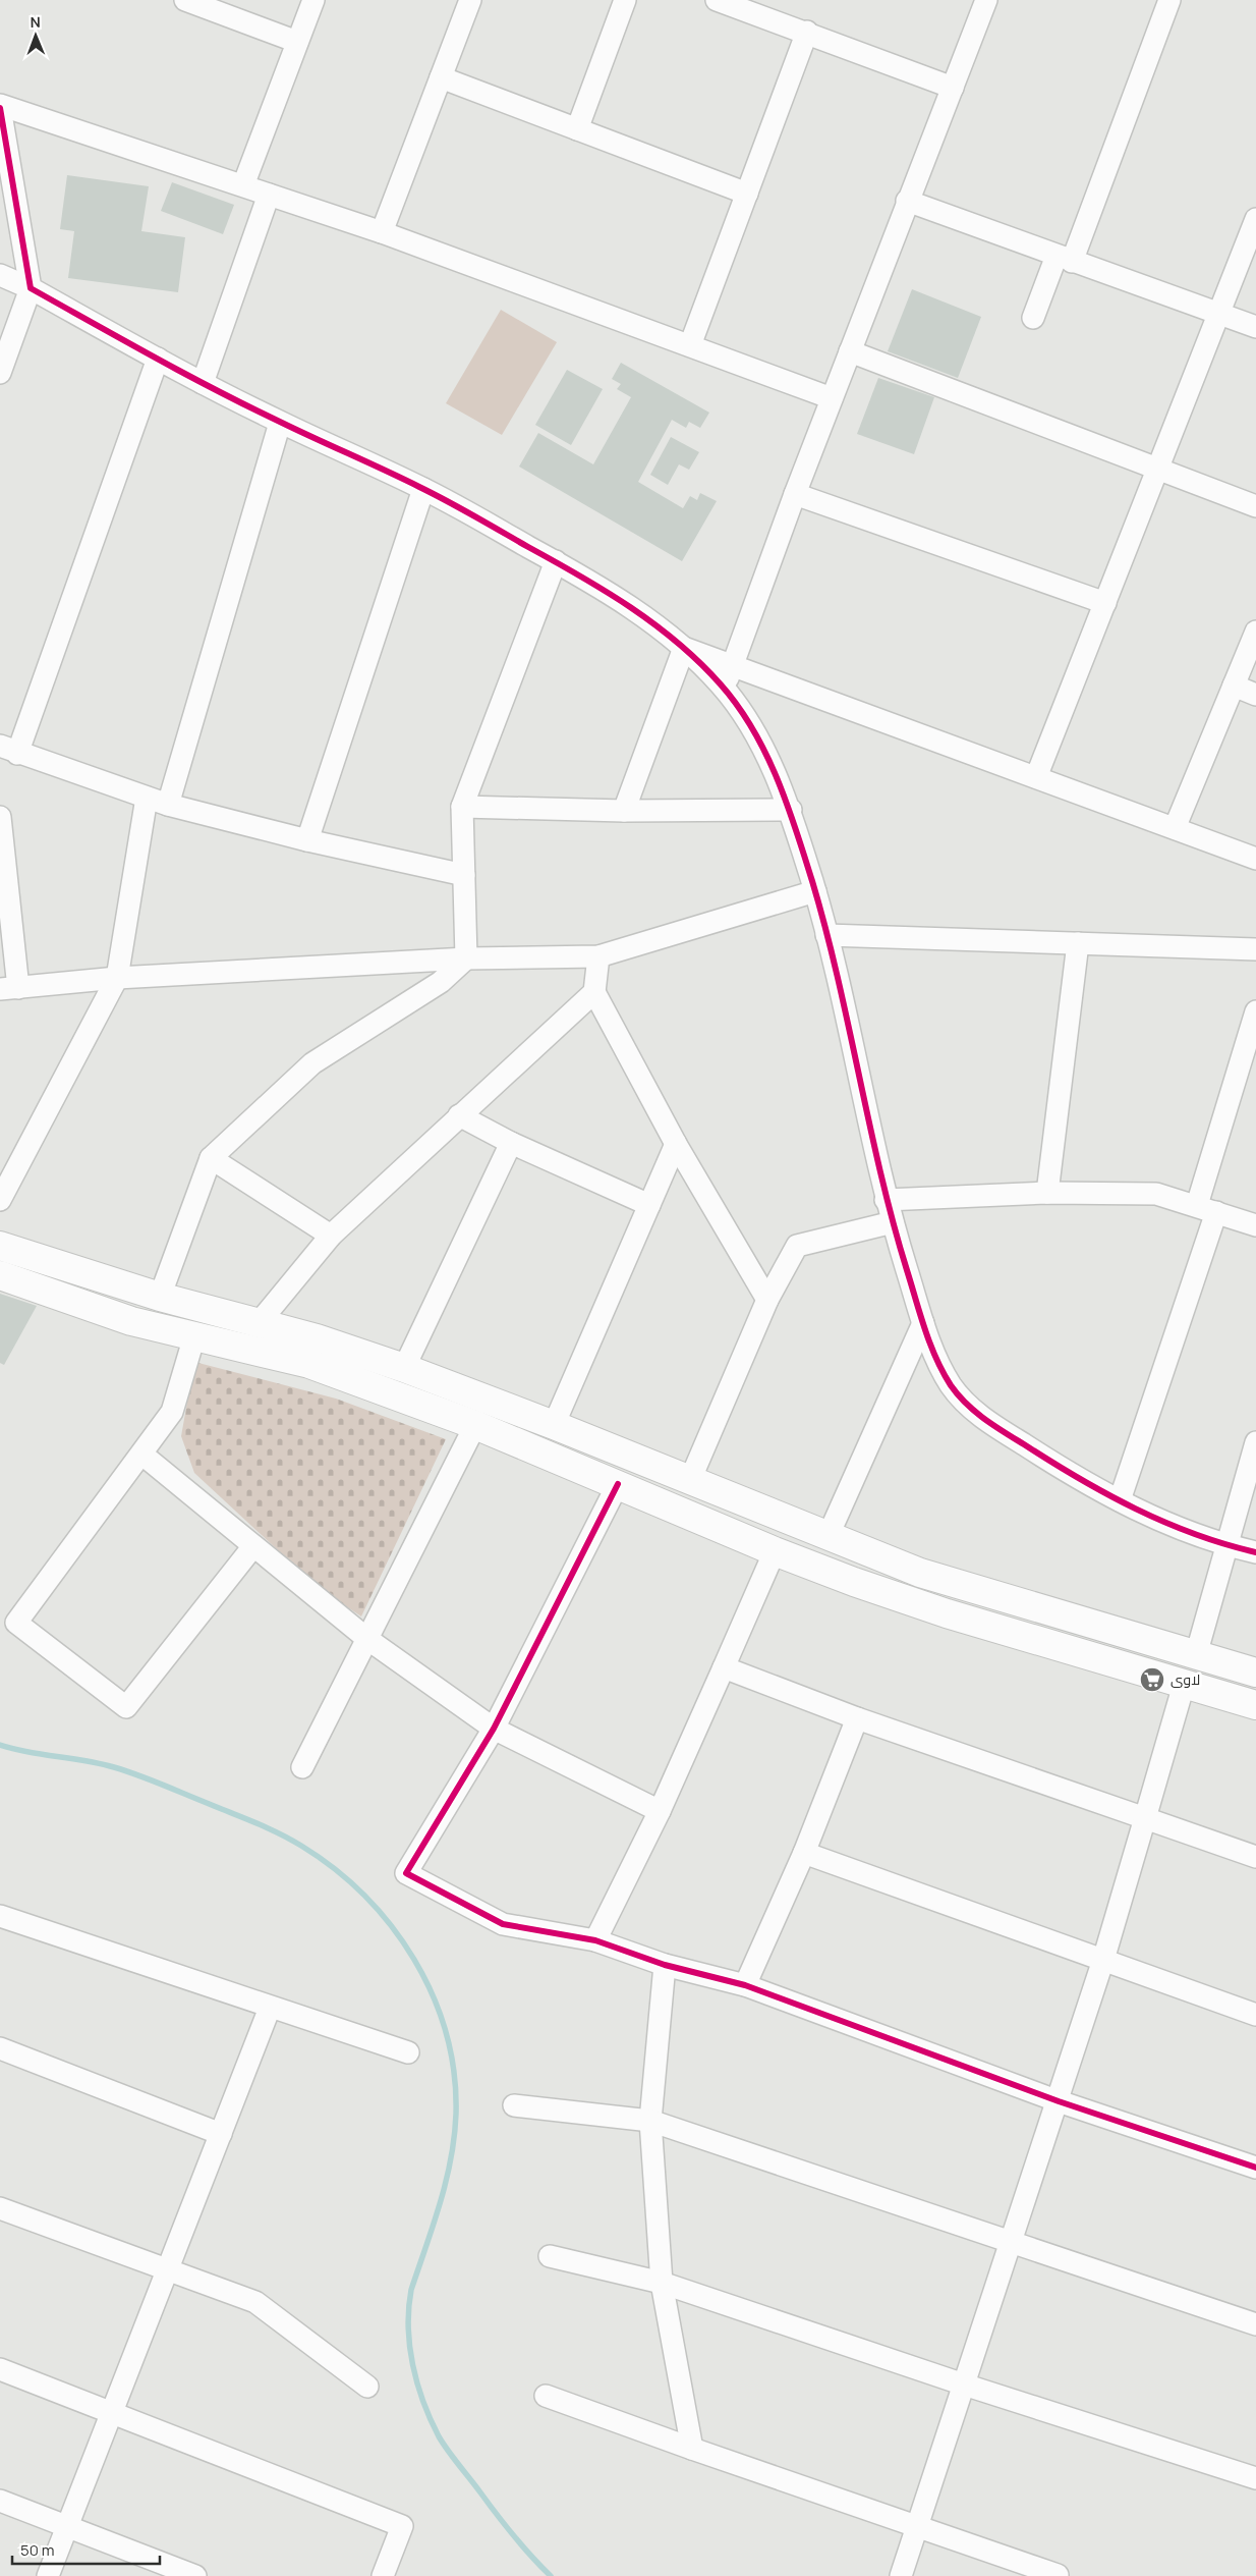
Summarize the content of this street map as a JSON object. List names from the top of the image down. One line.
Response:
{"places":{"supermarket":["لاوی"]},"scale_bar":"50 m","north":"top"}
